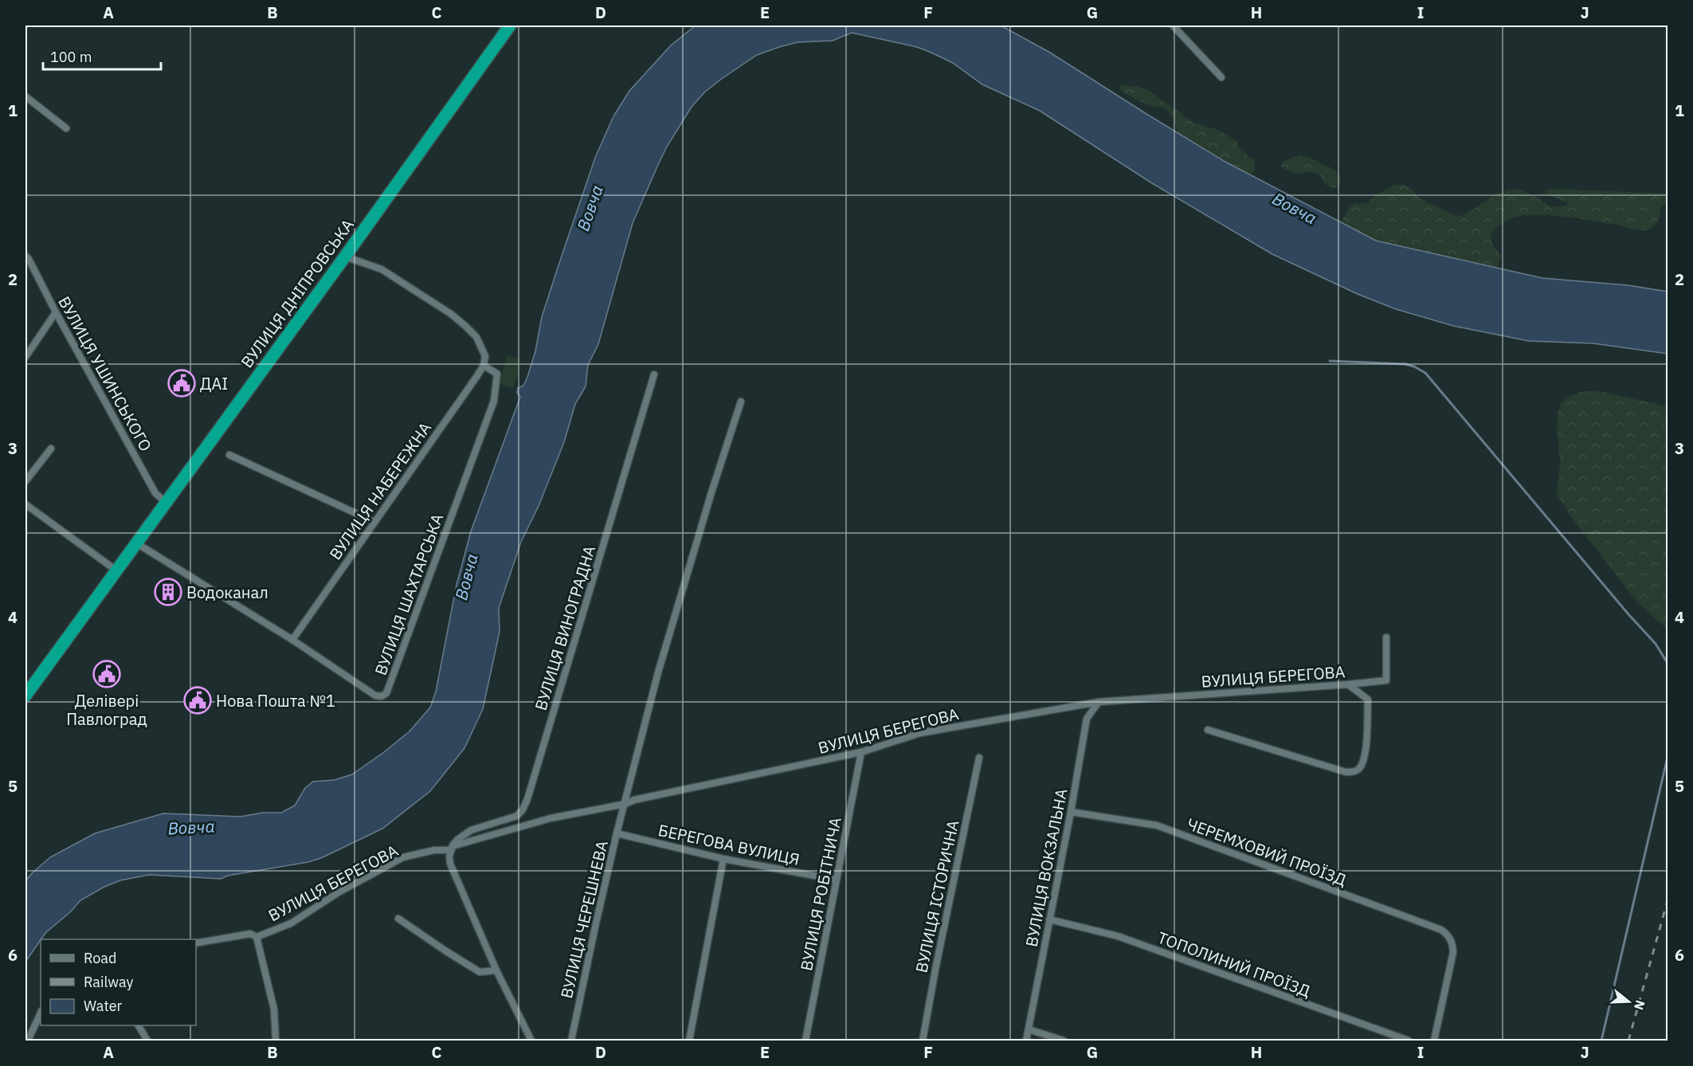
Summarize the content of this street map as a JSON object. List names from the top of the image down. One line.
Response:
{"streets":{"highway":["ВУЛИЦЯ ДНІПРОВСЬКА"],"street":["ВУЛИЦЯ УШИНСЬКОГО","ВУЛИЦЯ НАБЕРЕЖНА","ВУЛИЦЯ ШАХТАРСЬКА","ВУЛИЦЯ ВИНОГРАДНА","ВУЛИЦЯ БЕРЕГОВА","БЕРЕГОВА ВУЛИЦЯ","ЧЕРЕМХОВИЙ ПРОЇЗД","ВУЛИЦЯ ВОКЗАЛЬНА","ВУЛИЦЯ РОБІТНИЧА","ВУЛИЦЯ ІСТОРИЧНА","ВУЛИЦЯ ЧЕРЕШНЕВА","ТОПОЛИНИЙ ПРОЇЗД"]},"crossings":[["ВУЛИЦЯ ДНІПРОВСЬКА","ВУЛИЦЯ УШИНСЬКОГО"],["ВУЛИЦЯ ДНІПРОВСЬКА","ВУЛИЦЯ НАБЕРЕЖНА"],["ВУЛИЦЯ ДНІПРОВСЬКА","ВУЛИЦЯ ШАХТАРСЬКА"],["ВУЛИЦЯ НАБЕРЕЖНА","ВУЛИЦЯ ШАХТАРСЬКА"],["ВУЛИЦЯ ВИНОГРАДНА","ВУЛИЦЯ БЕРЕГОВА"],["ВУЛИЦЯ БЕРЕГОВА","ВУЛИЦЯ ВОКЗАЛЬНА"],["ВУЛИЦЯ БЕРЕГОВА","ВУЛИЦЯ РОБІТНИЧА"],["ВУЛИЦЯ БЕРЕГОВА","ВУЛИЦЯ ЧЕРЕШНЕВА"],["БЕРЕГОВА ВУЛИЦЯ","ВУЛИЦЯ РОБІТНИЧА"],["БЕРЕГОВА ВУЛИЦЯ","ВУЛИЦЯ ЧЕРЕШНЕВА"],["ЧЕРЕМХОВИЙ ПРОЇЗД","ВУЛИЦЯ ВОКЗАЛЬНА"],["ВУЛИЦЯ ВОКЗАЛЬНА","ТОПОЛИНИЙ ПРОЇЗД"]],"water":["Вовча"],"places":{"public building":["ДАІ","Делівері Павлоград","Нова Пошта №1"],"building":["Водоканал"]},"legend":["Road","Railway","Water"],"scale_bar":"100 m","north":"right","grid":{"columns":["A","B","C","D","E","F","G","H","I","J"],"rows":["1","2","3","4","5","6"]}}
